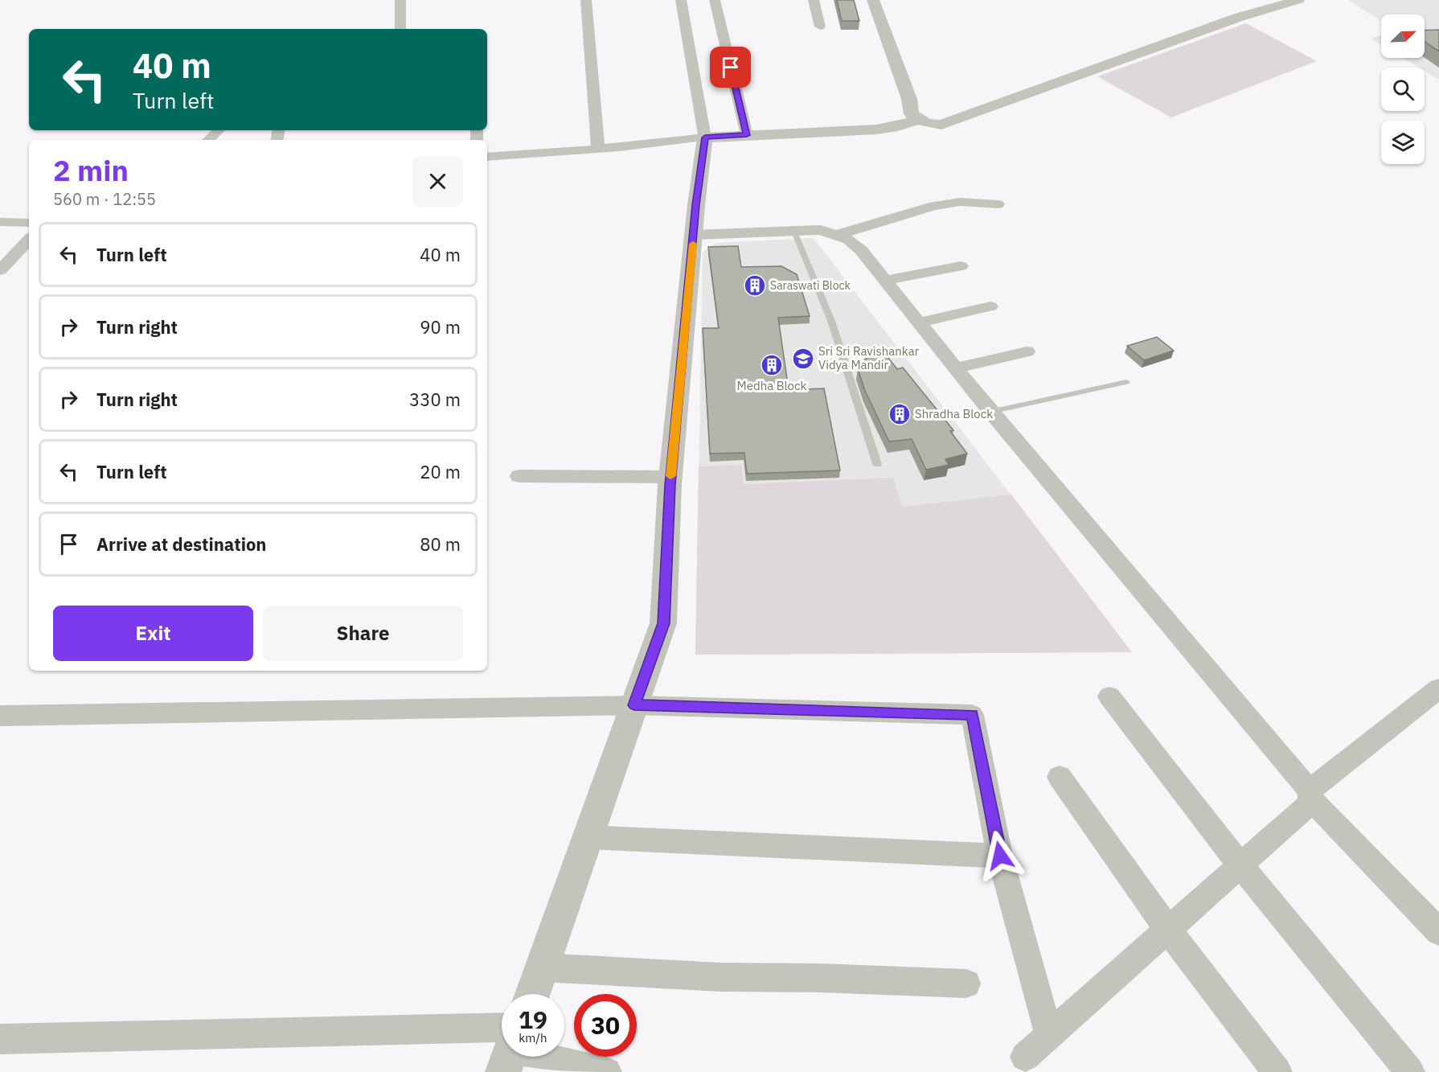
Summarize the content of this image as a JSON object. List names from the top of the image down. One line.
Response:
{"places":{"building":["Saraswati Block","Medha Block","Shradha Block"],"school or university":["Sri Sri Ravishankar Vidya Mandir"]},"north":"top right","page":{"turn":["40 m","Turn left"],"heading":["2 min","560 m · 12:55"],"list":[{"name":"Turn left","value":"40 m"},{"name":"Turn right","value":"90 m"},{"name":"Turn right","value":"330 m"},{"name":"Turn left","value":"20 m"},{"name":"Arrive at destination","value":"80 m"}],"buttons":["Exit","Share"],"speed":"19 km/h","limit":"30"}}
